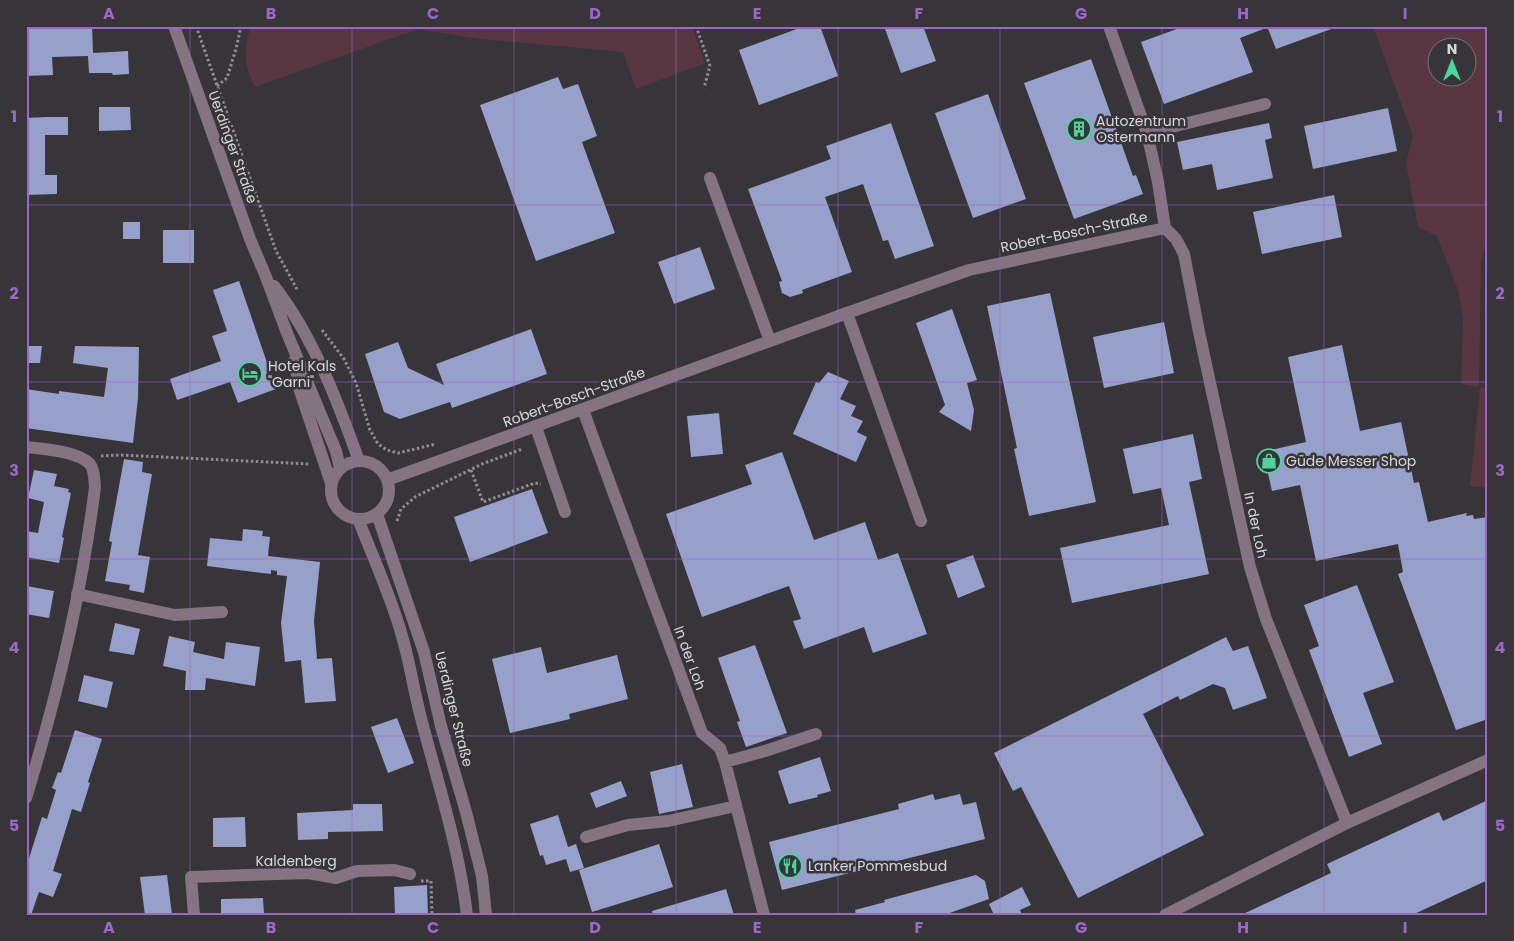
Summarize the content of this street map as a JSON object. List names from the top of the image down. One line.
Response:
{"streets":{"street":["Uerdinger Straße","Robert-Bosch-Straße","In der Loh","Kaldenberg"]},"crossings":[["Uerdinger Straße","Robert-Bosch-Straße"],["Robert-Bosch-Straße","In der Loh"]],"places":{"building":["Autozentrum Ostermann"],"hotel":["Hotel Kals \"Garni\""],"shop":["Güde Messer Shop"],"restaurant":["Lanker Pommesbud"]},"north":"top","grid":{"columns":["A","B","C","D","E","F","G","H","I"],"rows":["1","2","3","4","5"]}}
